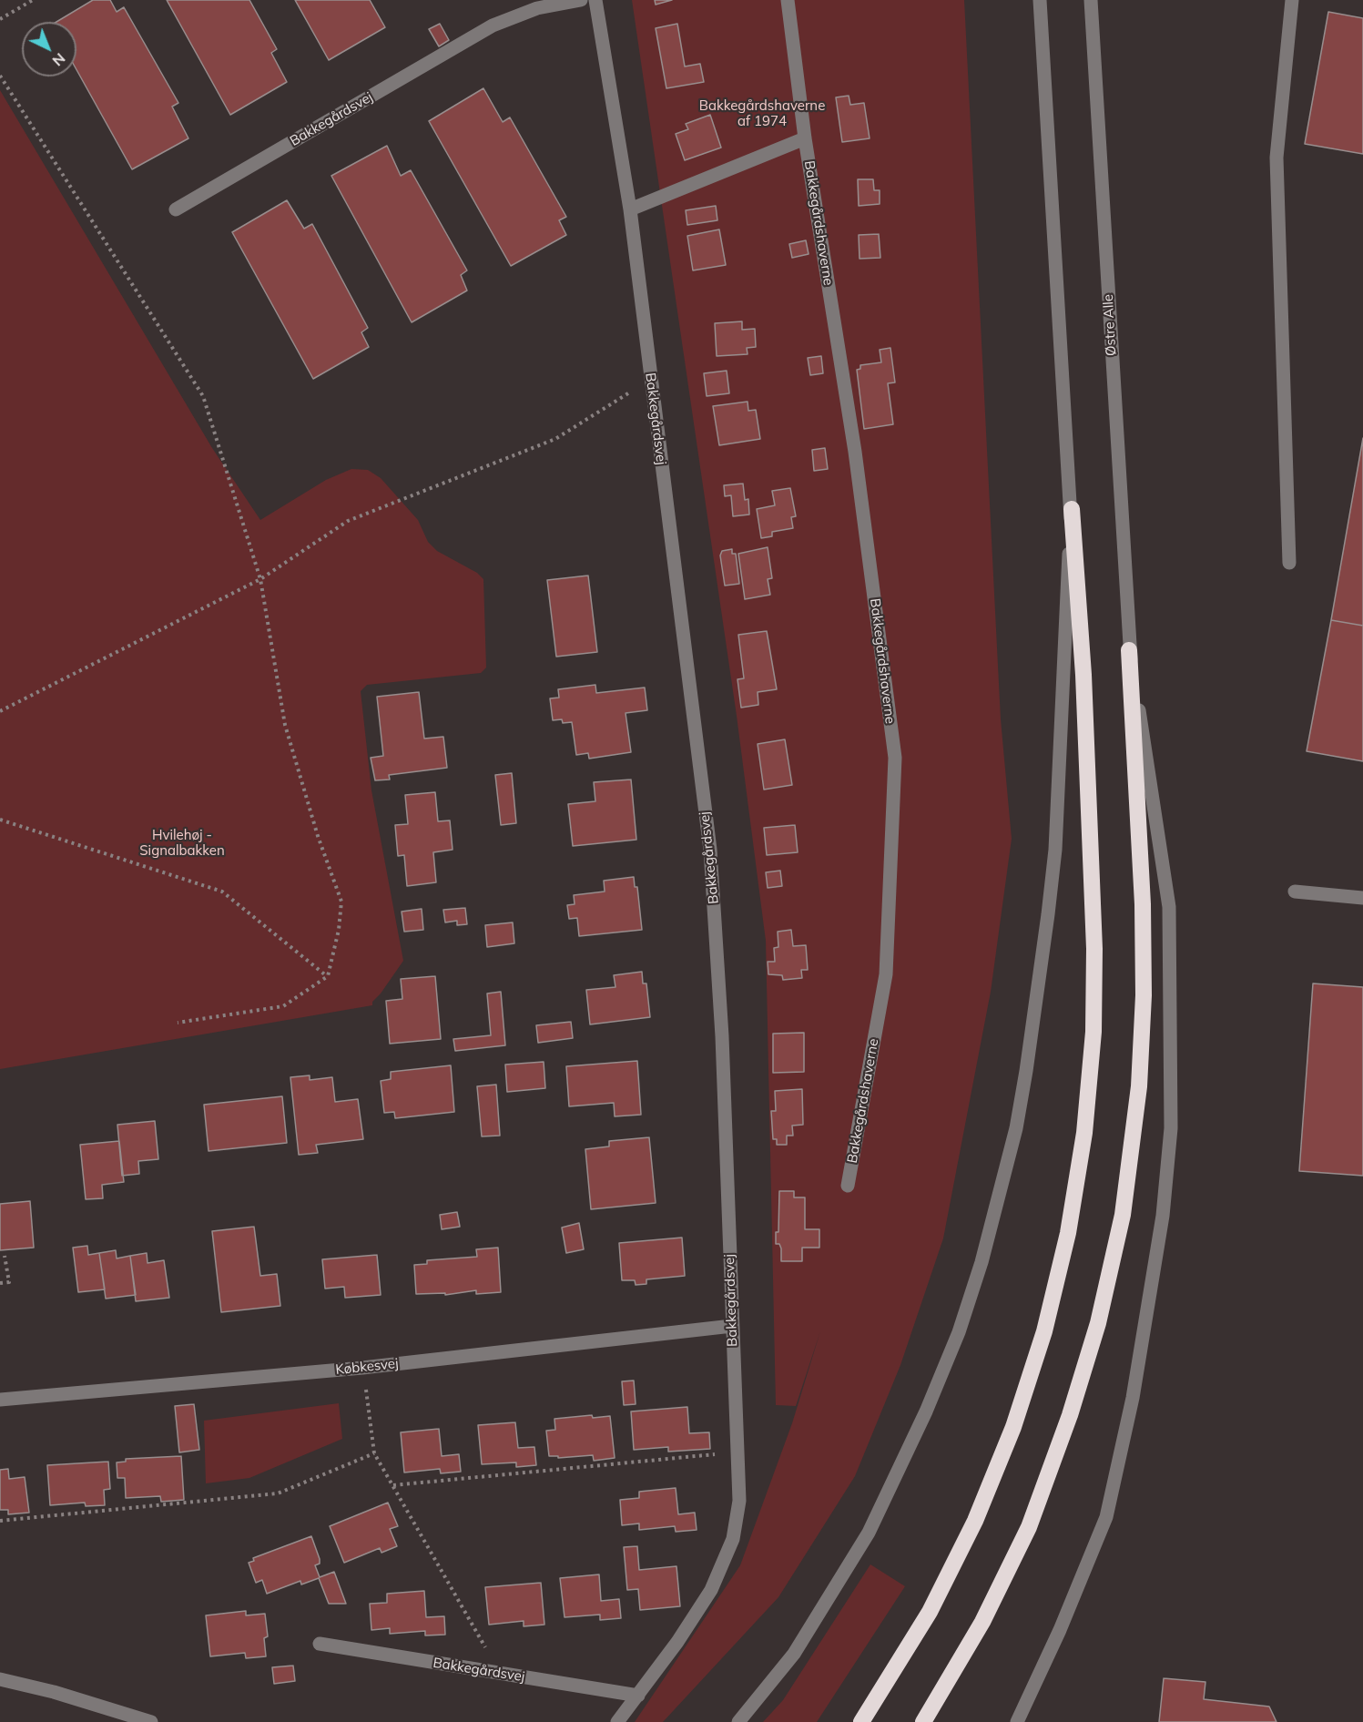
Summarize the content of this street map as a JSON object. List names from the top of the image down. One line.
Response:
{"streets":{"street":["Bakkegårdsvej","Bakkegårdshaverne","Østre Alle","Købkesvej"]},"crossings":[["Bakkegårdsvej","Købkesvej"]],"parks":["Bakkegårdshaverne af 1974","Hvilehøj - Signalbakken"],"north":"bottom right"}
